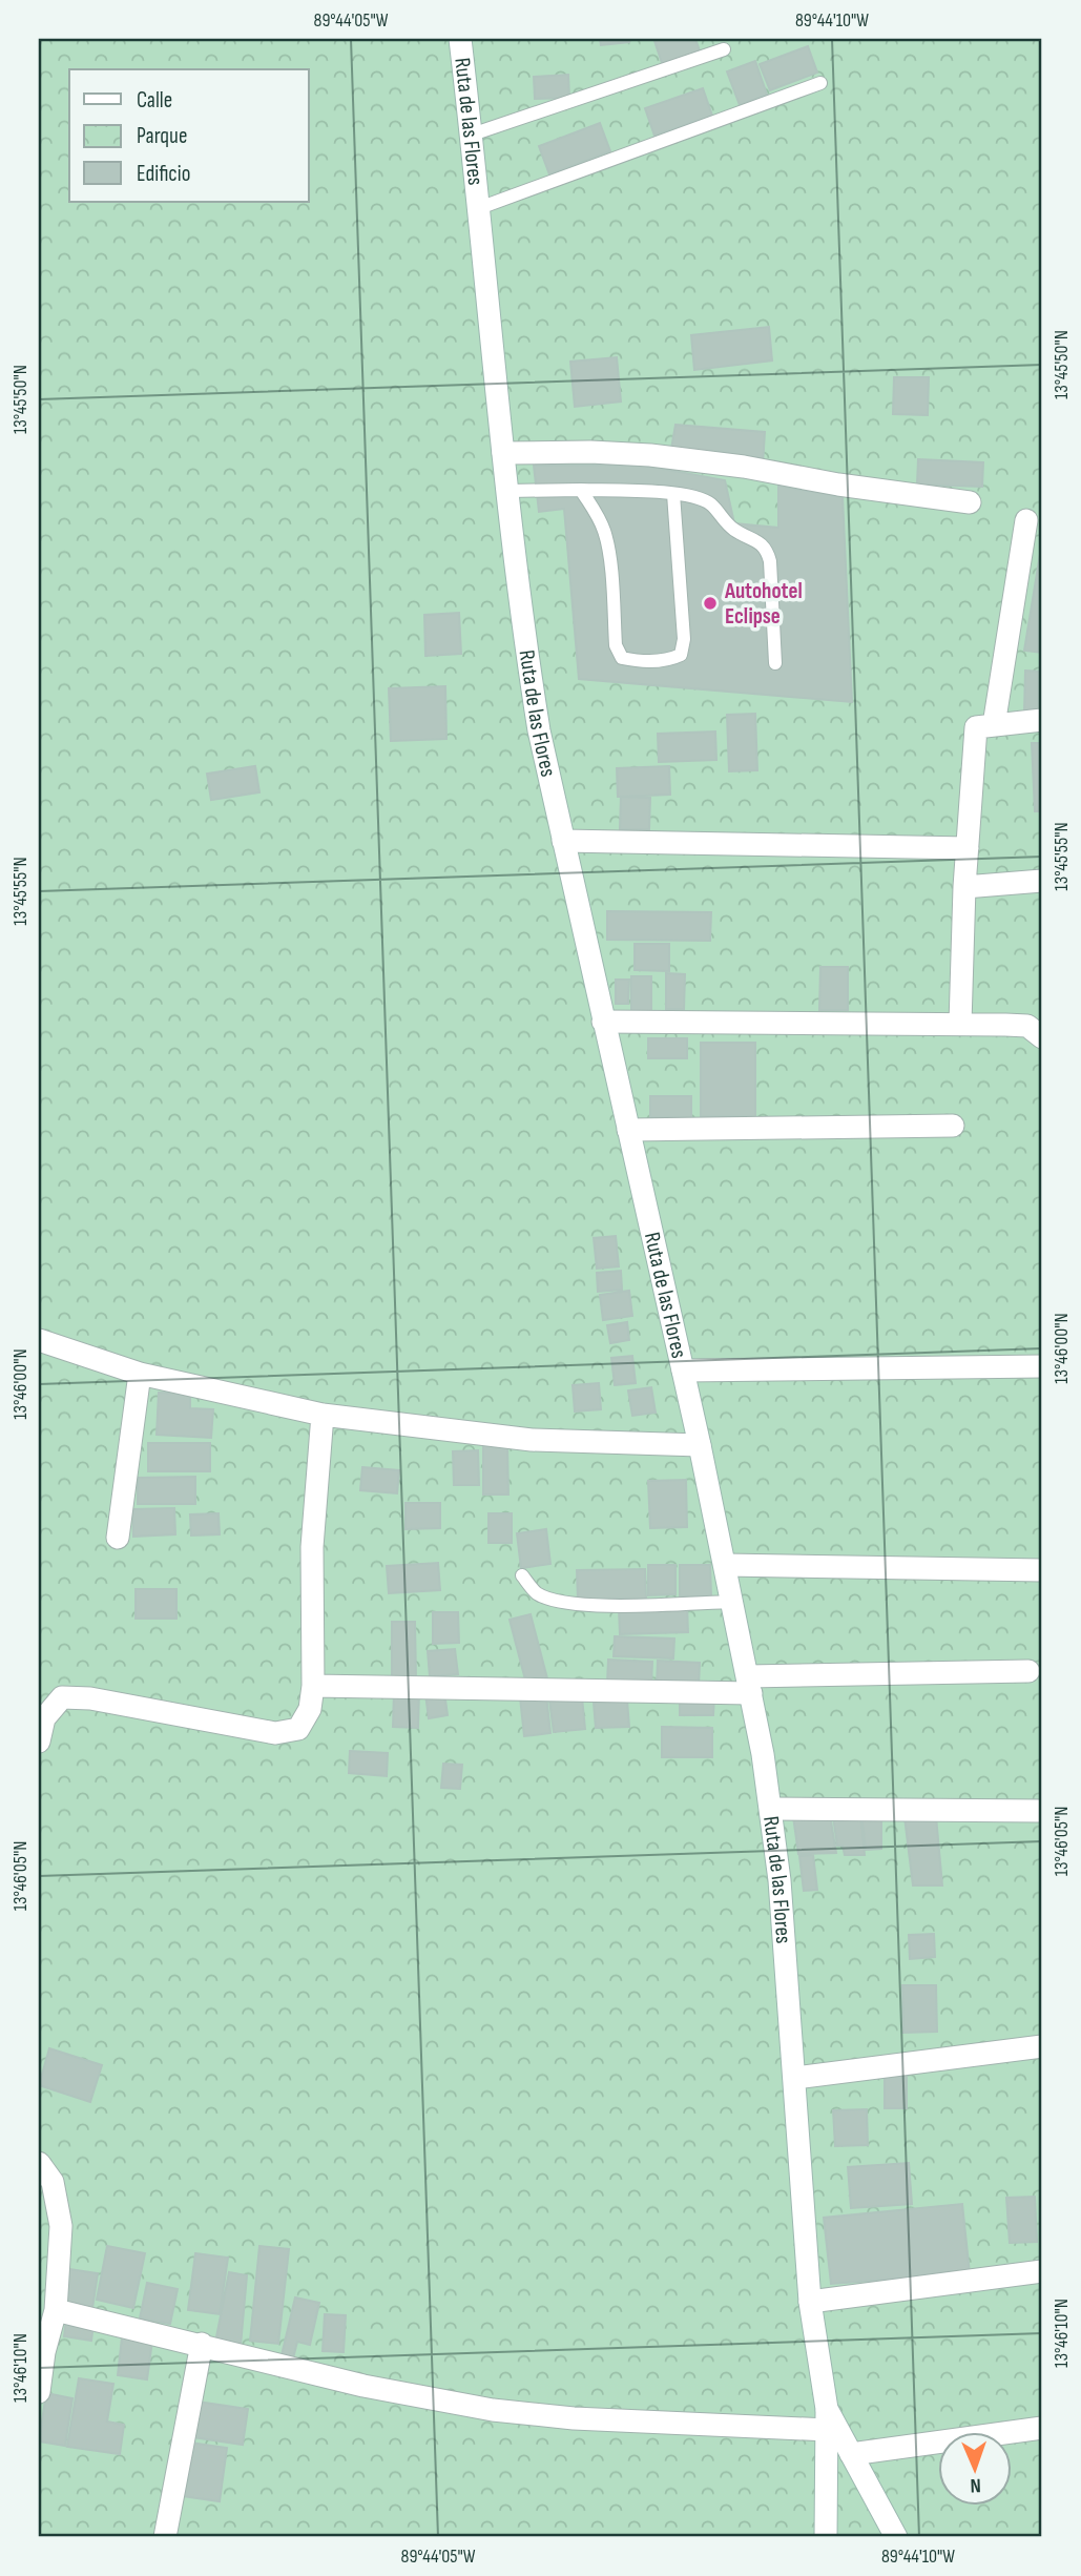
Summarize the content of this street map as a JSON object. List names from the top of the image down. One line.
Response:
{"streets":{"street":["Ruta de las Flores"]},"places":["Autohotel Eclipse"],"legend":["Calle","Parque","Edificio"],"north":"bottom","coordinates":["89°44'05\"W","89°44'10\"W","13°45'50\"N","13°45'55\"N","13°46'00\"N","13°46'05\"N","13°46'10\"N"]}
